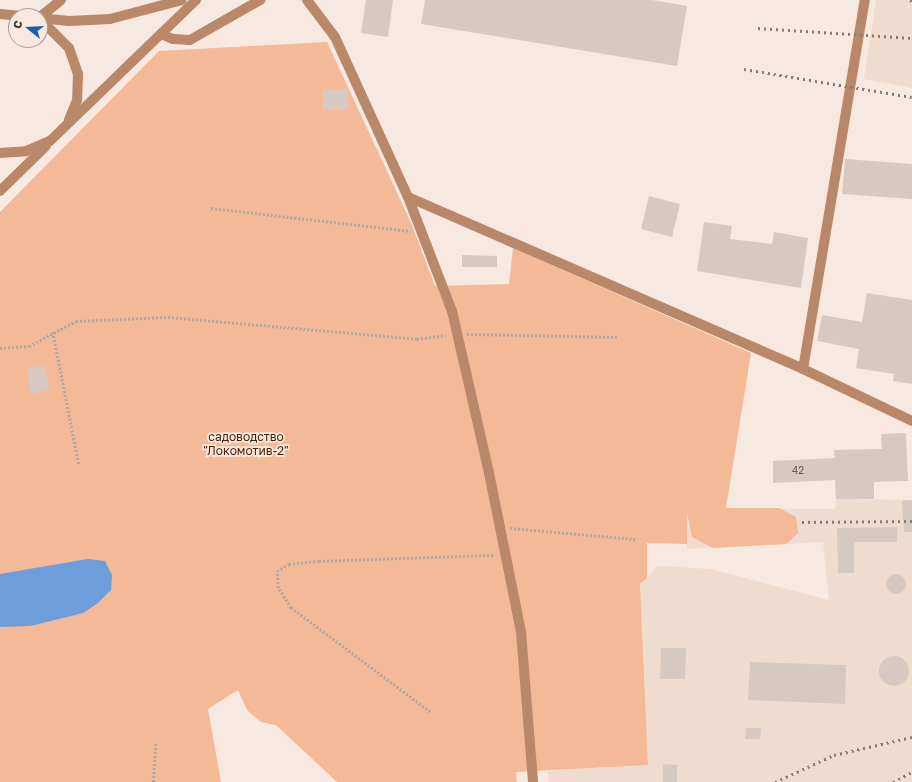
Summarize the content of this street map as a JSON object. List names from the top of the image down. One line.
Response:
{"parks":["садоводство \"Локомотив-2\""],"house_numbers":["42"],"north":"left"}
